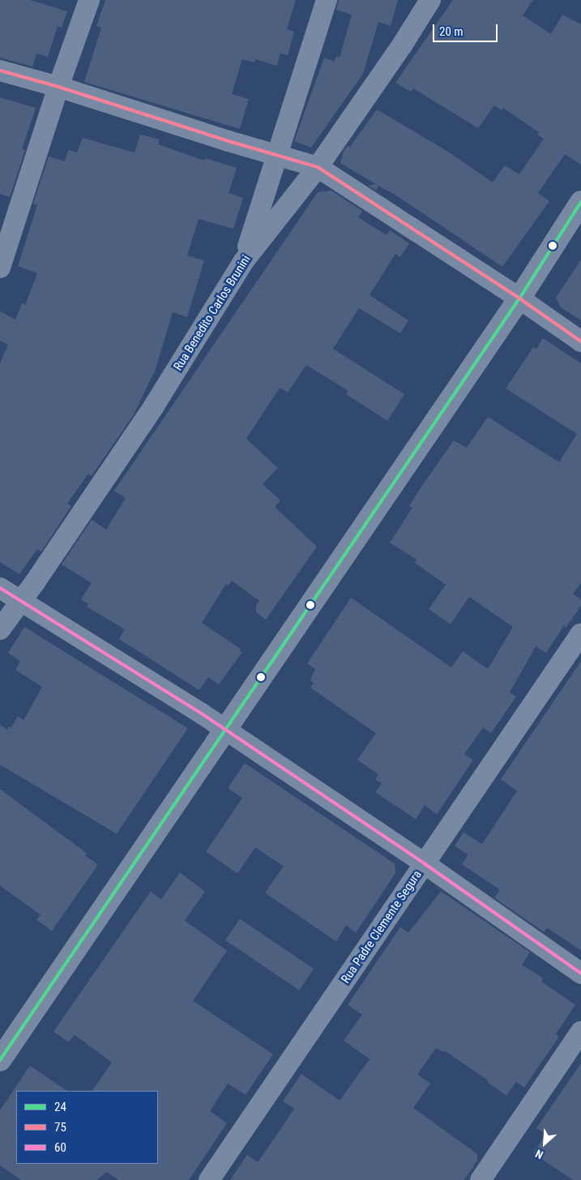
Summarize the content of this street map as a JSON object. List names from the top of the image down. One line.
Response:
{"streets":{"street":["Rua Benedito Carlos Brunini","Rua Padre Clemente Segura"]},"lines":["transit line 75","transit line 24","transit line 60"],"legend":["24","75","60"],"scale_bar":"20 m","north":"bottom left"}
